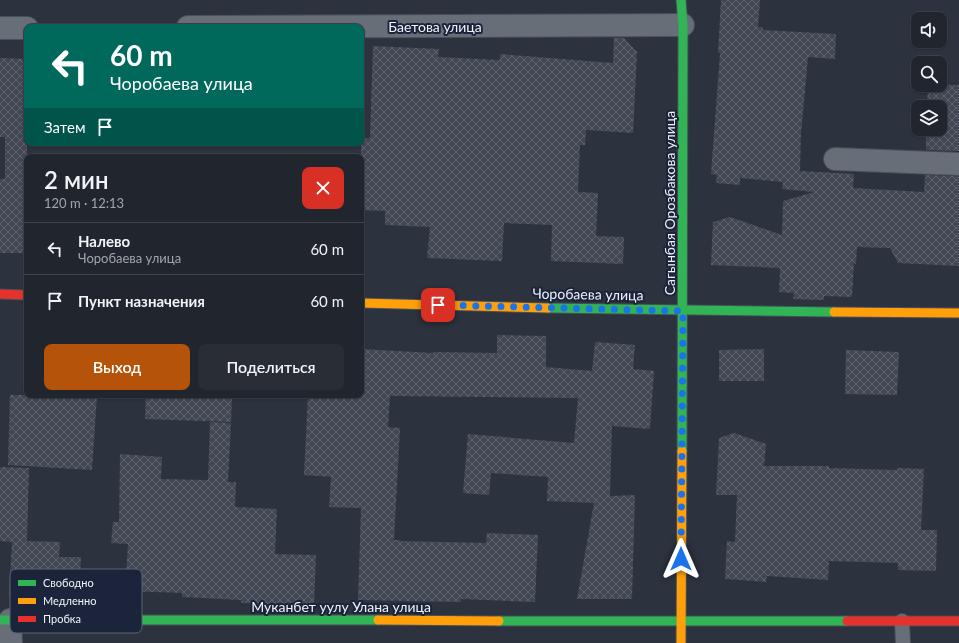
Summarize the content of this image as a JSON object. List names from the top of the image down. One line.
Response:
{"streets":{"street":["Баетова улица","Сагынбая Орозбакова улица","Чоробаева улица","Муканбет уулу Улана улица"]},"crossings":[["Баетова улица","Сагынбая Орозбакова улица"],["Сагынбая Орозбакова улица","Чоробаева улица"],["Сагынбая Орозбакова улица","Муканбет уулу Улана улица"]],"legend":["Свободно","Медленно","Пробка"],"page":{"turn":["60 m","Чоробаева улица"],"then":"Затем","heading":["2 мин","120 m · 12:13"],"list":[{"name":"Налево","note":"Чоробаева улица","value":"60 m"},{"name":"Пункт назначения","value":"60 m"}],"buttons":["Выход","Поделиться"]}}
